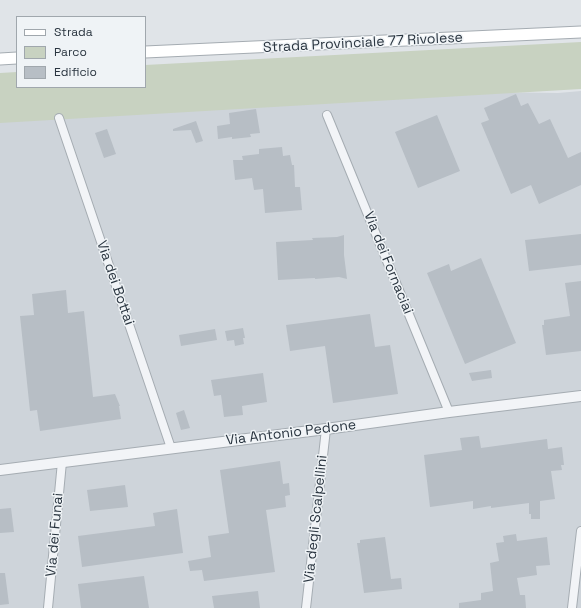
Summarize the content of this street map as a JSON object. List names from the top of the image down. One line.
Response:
{"streets":{"main road":["Strada Provinciale 77 Rivolese"],"street":["Via dei Fornaciai","Via dei Bottai","Via Antonio Pedone","Via degli Scalpellini","Via dei Funai"]},"crossings":[["Via dei Fornaciai","Via Antonio Pedone"],["Via dei Bottai","Via Antonio Pedone"],["Via Antonio Pedone","Via degli Scalpellini"],["Via Antonio Pedone","Via dei Funai"]],"legend":["Strada","Parco","Edificio"]}
